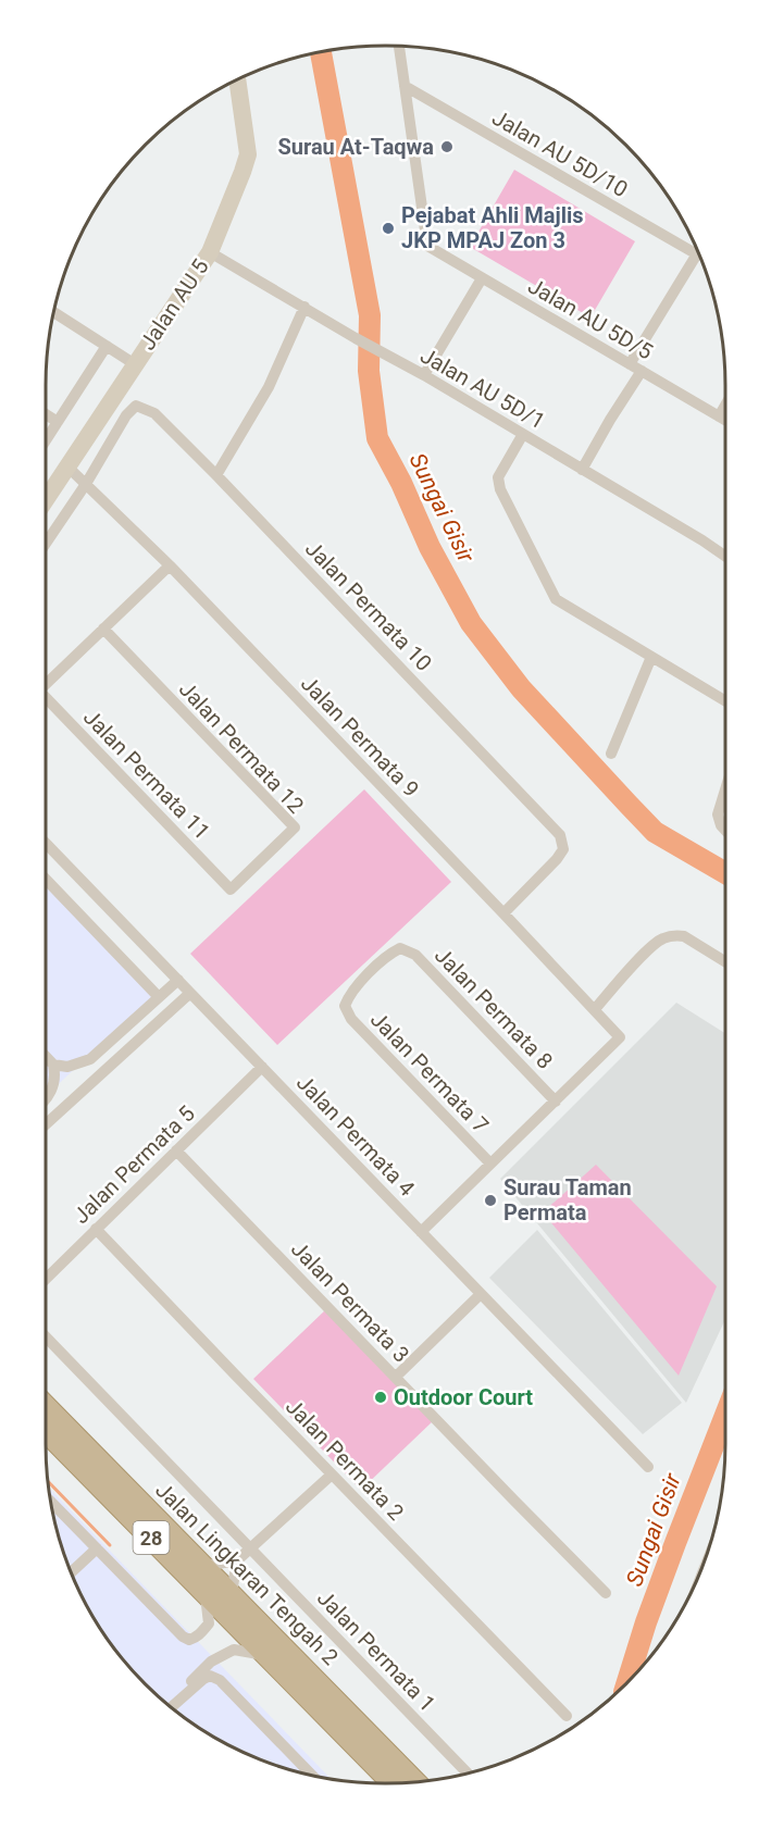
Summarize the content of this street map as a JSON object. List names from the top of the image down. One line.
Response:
{"streets":{"highway":["28","Jalan Lingkaran Tengah 2"],"main road":["Jalan AU 5"],"street":["Jalan AU 5D/10","Jalan AU 5D/5","Jalan AU 5D/1","Jalan Permata 10","Jalan Permata 9","Jalan Permata 12","Jalan Permata 11","Jalan Permata 8","Jalan Permata 7","Jalan Permata 4","Jalan Permata 5","Jalan Permata 3","Jalan Permata 2","Jalan Permata 1"]},"crossings":[["Jalan AU 5D/10","Jalan AU 5D/5"],["Jalan AU 5","Jalan AU 5D/1"],["Jalan AU 5","Jalan Permata 9"],["Jalan Permata 10","Jalan Permata 9"],["Jalan Permata 9","Jalan Permata 8"],["Jalan Permata 12","Jalan Permata 11"],["Jalan Permata 8","Jalan Permata 7"],["Jalan Permata 4","Jalan Permata 5"],["Jalan Permata 5","Jalan Permata 3"],["Jalan Permata 5","Jalan Permata 2"]],"water":["Sungai Gisir"],"places":["Surau At-Taqwa","Pejabat Ahli Majlis JKP MPAJ Zon 3","Surau Taman Permata","Outdoor Court"]}
